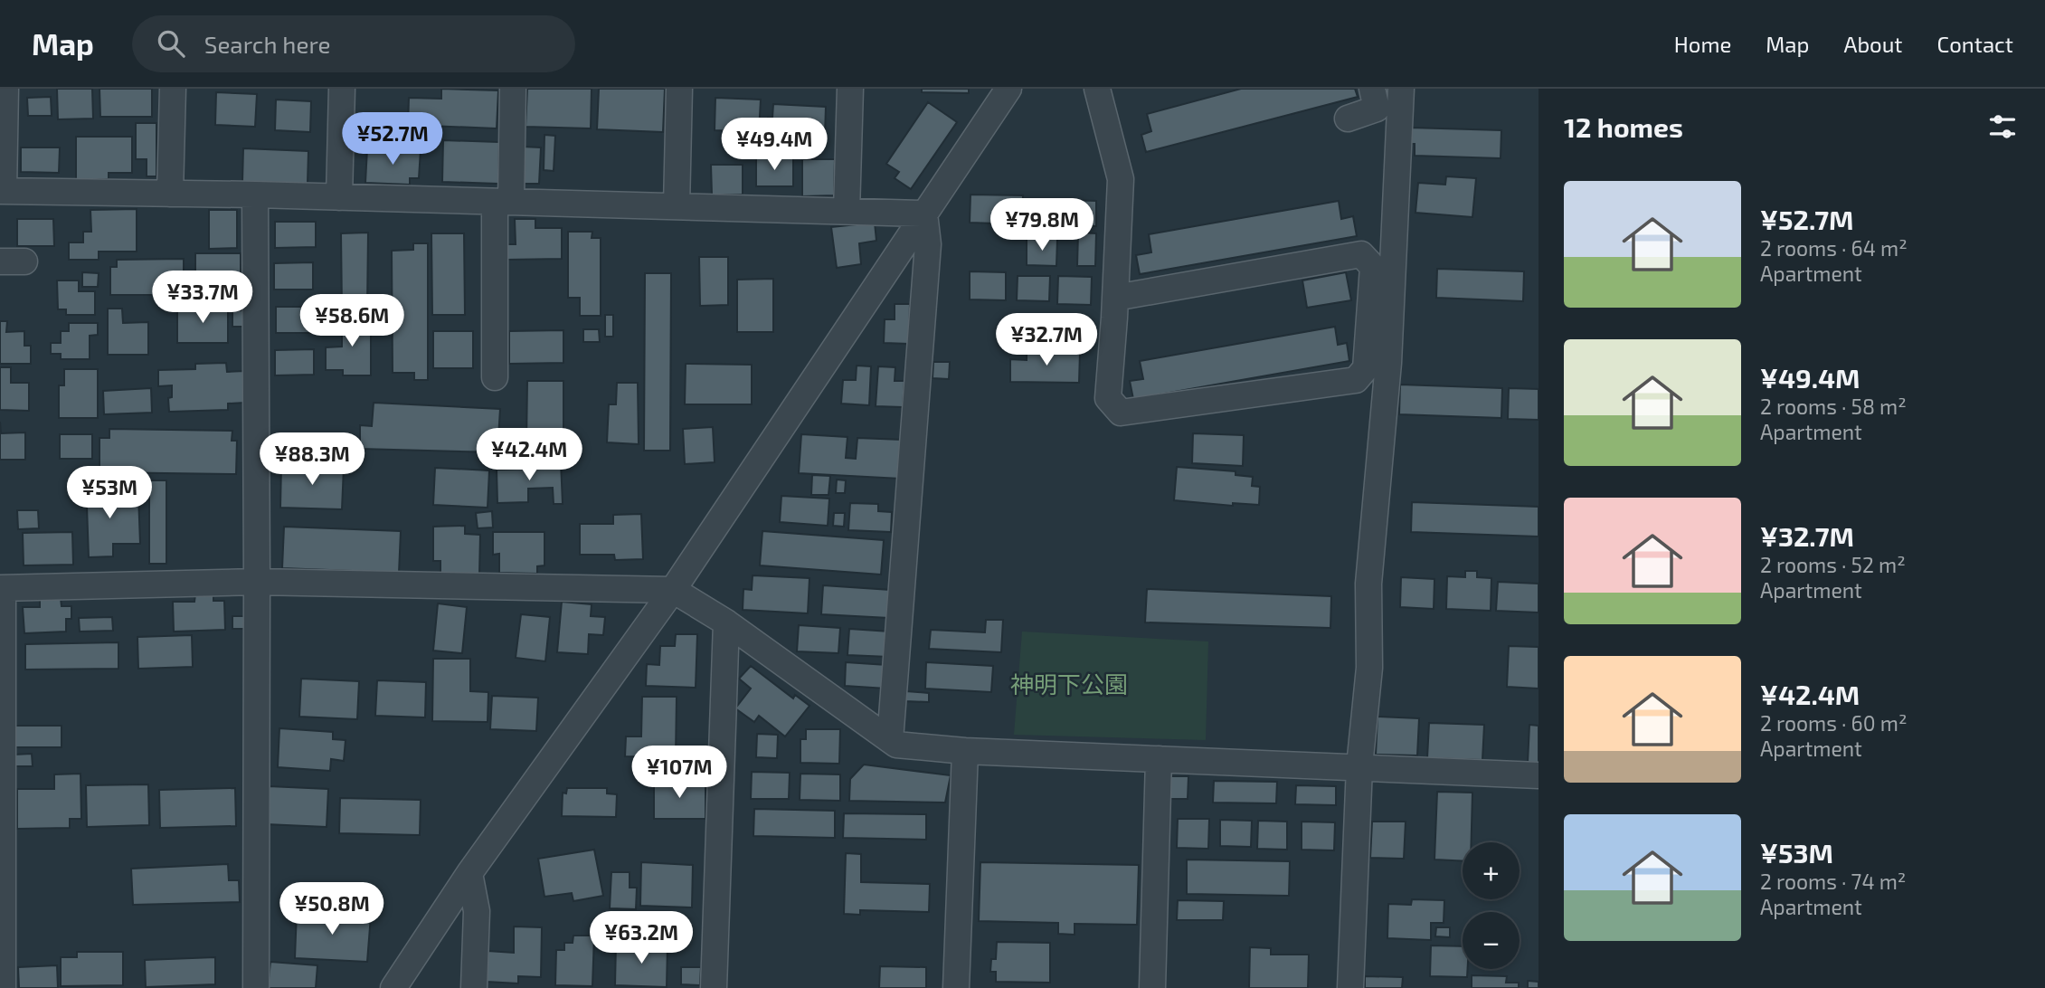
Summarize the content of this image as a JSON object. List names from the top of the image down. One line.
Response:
{"parks":["神明下公園"],"page":{"header":"Map","search":"Search here","nav":["Home","Map","About","Contact"],"heading":"12 homes","price":["¥52.7M","¥49.4M","¥79.8M","¥33.7M","¥58.6M","¥32.7M","¥42.4M","¥88.3M","¥53M","¥107M","¥50.8M","¥63.2M"],"list":[{"name":"¥52.7M","note":"2 rooms · 64 m² · Apartment"},{"name":"¥49.4M","note":"2 rooms · 58 m² · Apartment"},{"name":"¥32.7M","note":"2 rooms · 52 m² · Apartment"},{"name":"¥42.4M","note":"2 rooms · 60 m² · Apartment"},{"name":"¥53M","note":"2 rooms · 74 m² · Apartment"}],"map_buttons":["+","−"]}}
